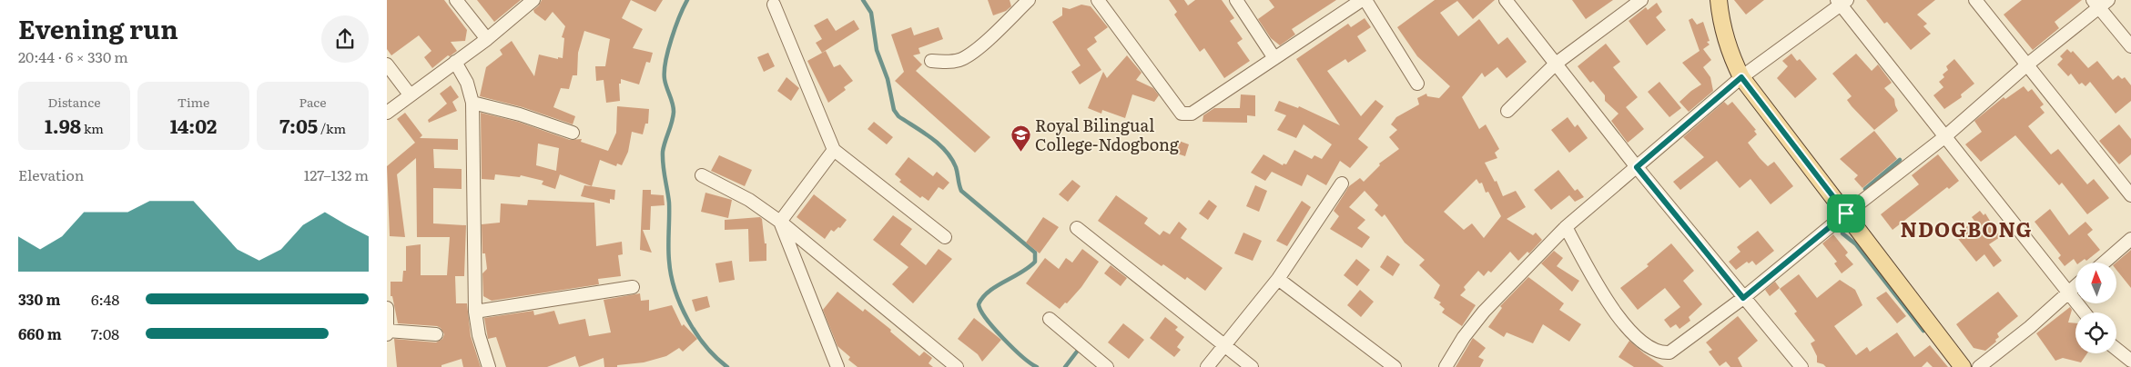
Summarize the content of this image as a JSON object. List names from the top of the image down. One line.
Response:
{"districts":["NDOGBONG"],"places":{"school or university":["Royal Bilingual College-Ndogbong"]},"north":"top","page":{"heading":["Evening run","20:44 · 6 × 330 m"],"stats":[["Distance","1.98 km"],["Time","14:02"],["Pace","7:05 /km"]],"chart":["Elevation","127–132 m"],"list":[{"name":"330 m","note":"6:48"},{"name":"660 m","note":"7:08"}]}}
